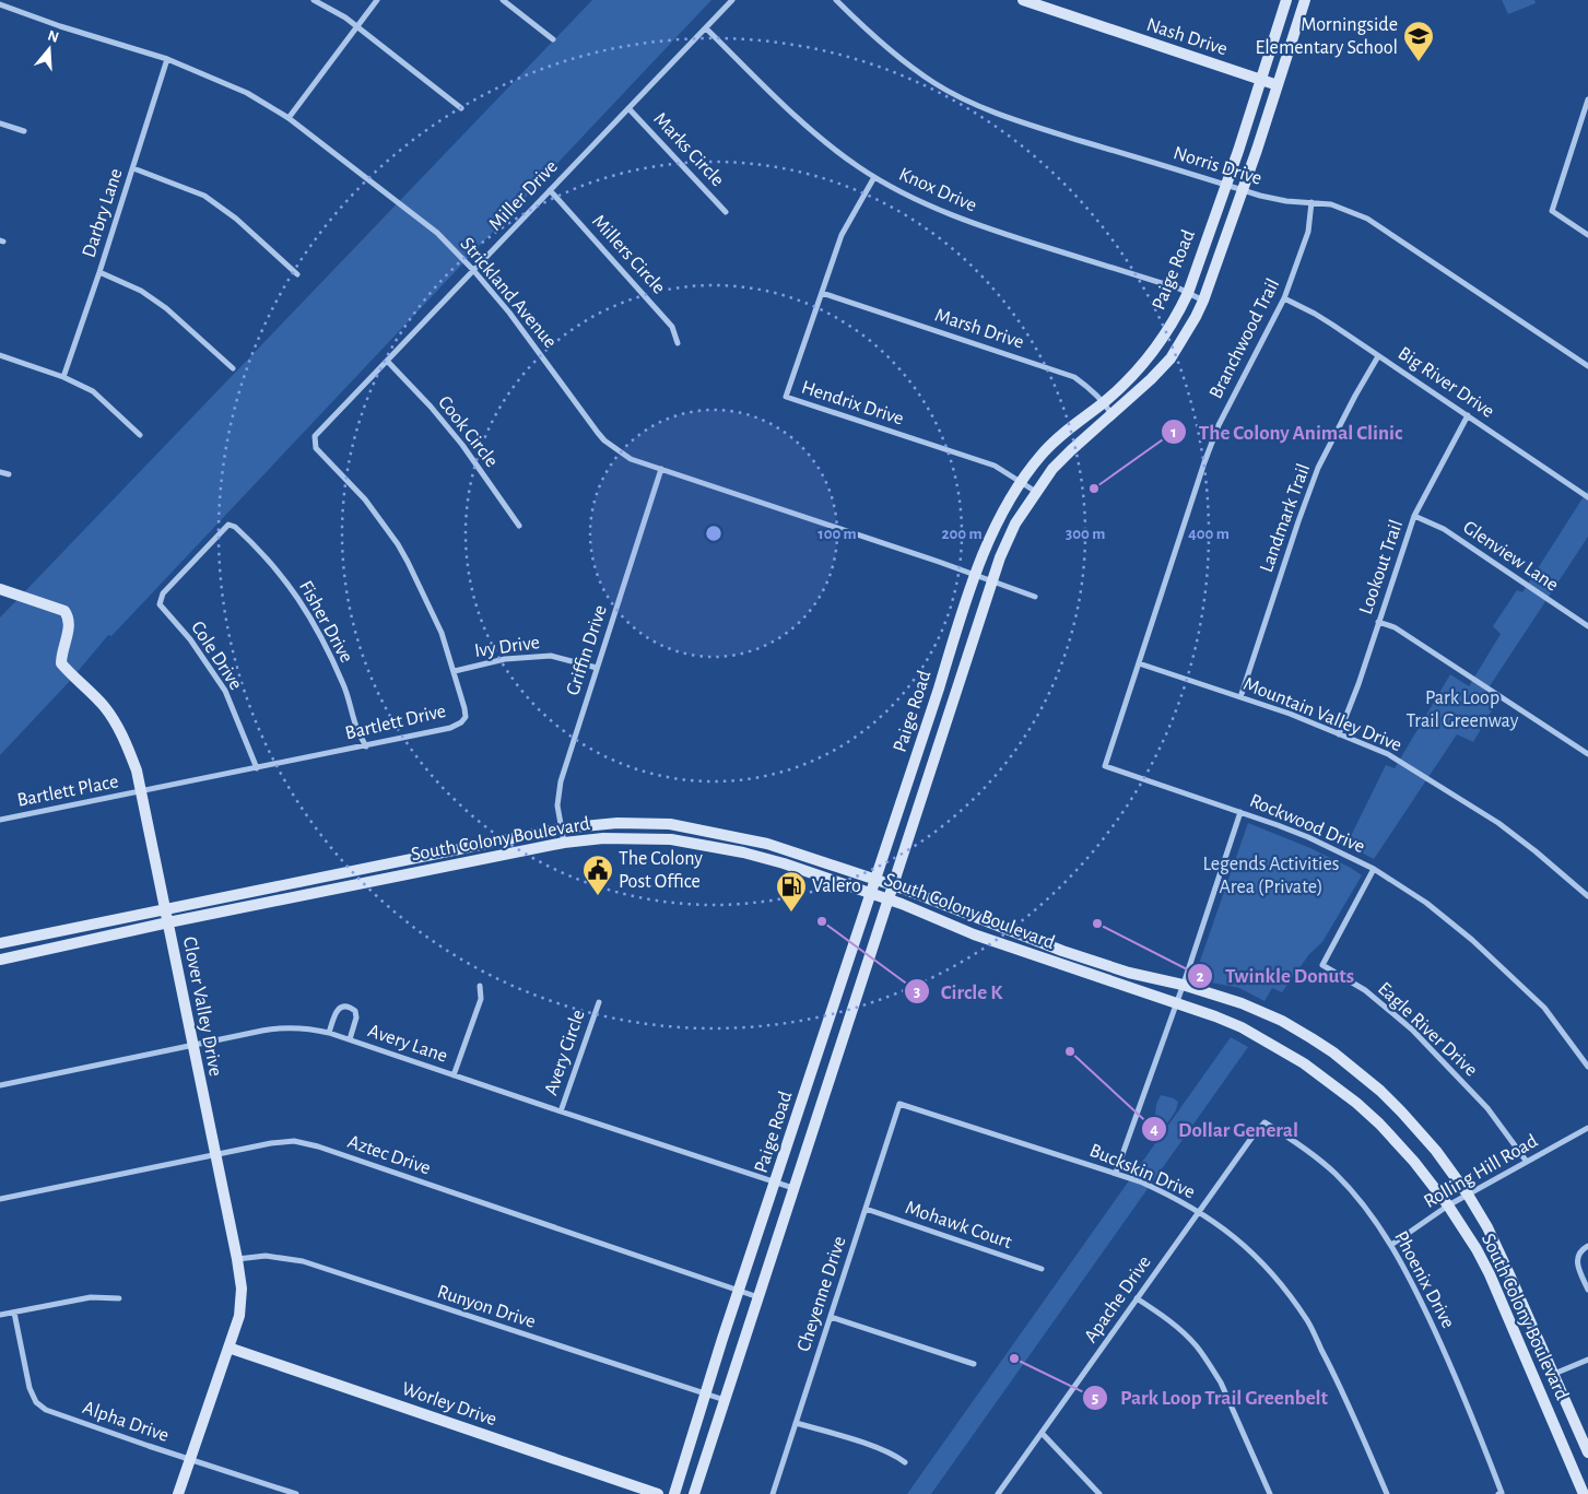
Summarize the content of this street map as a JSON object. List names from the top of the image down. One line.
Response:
{"streets":{"main road":["Nash Drive","Paige Road","South Colony Boulevard","Clover Valley Drive","Worley Drive"],"street":["Marks Circle","Norris Drive","Knox Drive","Miller Drive","Darbry Lane","Millers Circle","Strickland Avenue","Marsh Drive","Branchwood Trail","Big River Drive","Hendrix Drive","Cook Circle","Landmark Trail","Glenview Lane","Lookout Trail","Fisher Drive","Ivy Drive","Griffin Drive","Cole Drive","Mountain Valley Drive","Bartlett Drive","Bartlett Place","Rockwood Drive","Eagle River Drive","Avery Lane","Avery Circle","Aztec Drive","Buckskin Drive","Rolling Hill Road","Mohawk Court","Phoenix Drive","Cheyenne Drive","Apache Drive","Runyon Drive","Alpha Drive"]},"crossings":[["Nash Drive","Paige Road"],["Marks Circle","Miller Drive"],["Norris Drive","Paige Road"],["Norris Drive","Branchwood Trail"],["Knox Drive","Miller Drive"],["Knox Drive","Paige Road"],["Knox Drive","Hendrix Drive"],["Miller Drive","Millers Circle"],["Miller Drive","Strickland Avenue"],["Miller Drive","Cook Circle"],["Miller Drive","Bartlett Drive"],["Darbry Lane","Strickland Avenue"],["Paige Road","Strickland Avenue"],["Paige Road","Marsh Drive"],["Paige Road","Hendrix Drive"],["Paige Road","South Colony Boulevard"],["Paige Road","Avery Lane"],["Paige Road","Aztec Drive"],["Paige Road","Runyon Drive"],["Strickland Avenue","Griffin Drive"],["Marsh Drive","Hendrix Drive"],["Branchwood Trail","Big River Drive"],["Branchwood Trail","Mountain Valley Drive"],["Branchwood Trail","Rockwood Drive"],["Big River Drive","Landmark Trail"],["Big River Drive","Lookout Trail"],["Landmark Trail","Mountain Valley Drive"],["Glenview Lane","Lookout Trail"],["Lookout Trail","Mountain Valley Drive"],["Fisher Drive","Cole Drive"],["Fisher Drive","Bartlett Drive"],["Ivy Drive","Griffin Drive"],["Ivy Drive","Bartlett Drive"],["Griffin Drive","South Colony Boulevard"],["Cole Drive","Bartlett Drive"],["Bartlett Drive","Bartlett Place"],["Bartlett Drive","Clover Valley Drive"],["Bartlett Place","Clover Valley Drive"],["Rockwood Drive","Eagle River Drive"],["South Colony Boulevard","Clover Valley Drive"],["South Colony Boulevard","Rolling Hill Road"],["Clover Valley Drive","Avery Lane"],["Clover Valley Drive","Aztec Drive"],["Clover Valley Drive","Runyon Drive"],["Clover Valley Drive","Worley Drive"],["Clover Valley Drive","Alpha Drive"],["Eagle River Drive","Rolling Hill Road"],["Avery Lane","Avery Circle"],["Buckskin Drive","Cheyenne Drive"],["Buckskin Drive","Apache Drive"],["Rolling Hill Road","Phoenix Drive"],["Mohawk Court","Cheyenne Drive"],["Phoenix Drive","Apache Drive"]],"parks":["Park Loop Trail Greenway","Legends Activities Area (Private)"],"places":{"school or university":["Morningside Elementary School"],"other":["The Colony Animal Clinic","Circle K","Twinkle Donuts","Dollar General","Park Loop Trail Greenbelt"],"public building":["The Colony Post Office"],"fuel station":["Valero"]},"north":"top","rings":["100 m","200 m","300 m","400 m"]}
